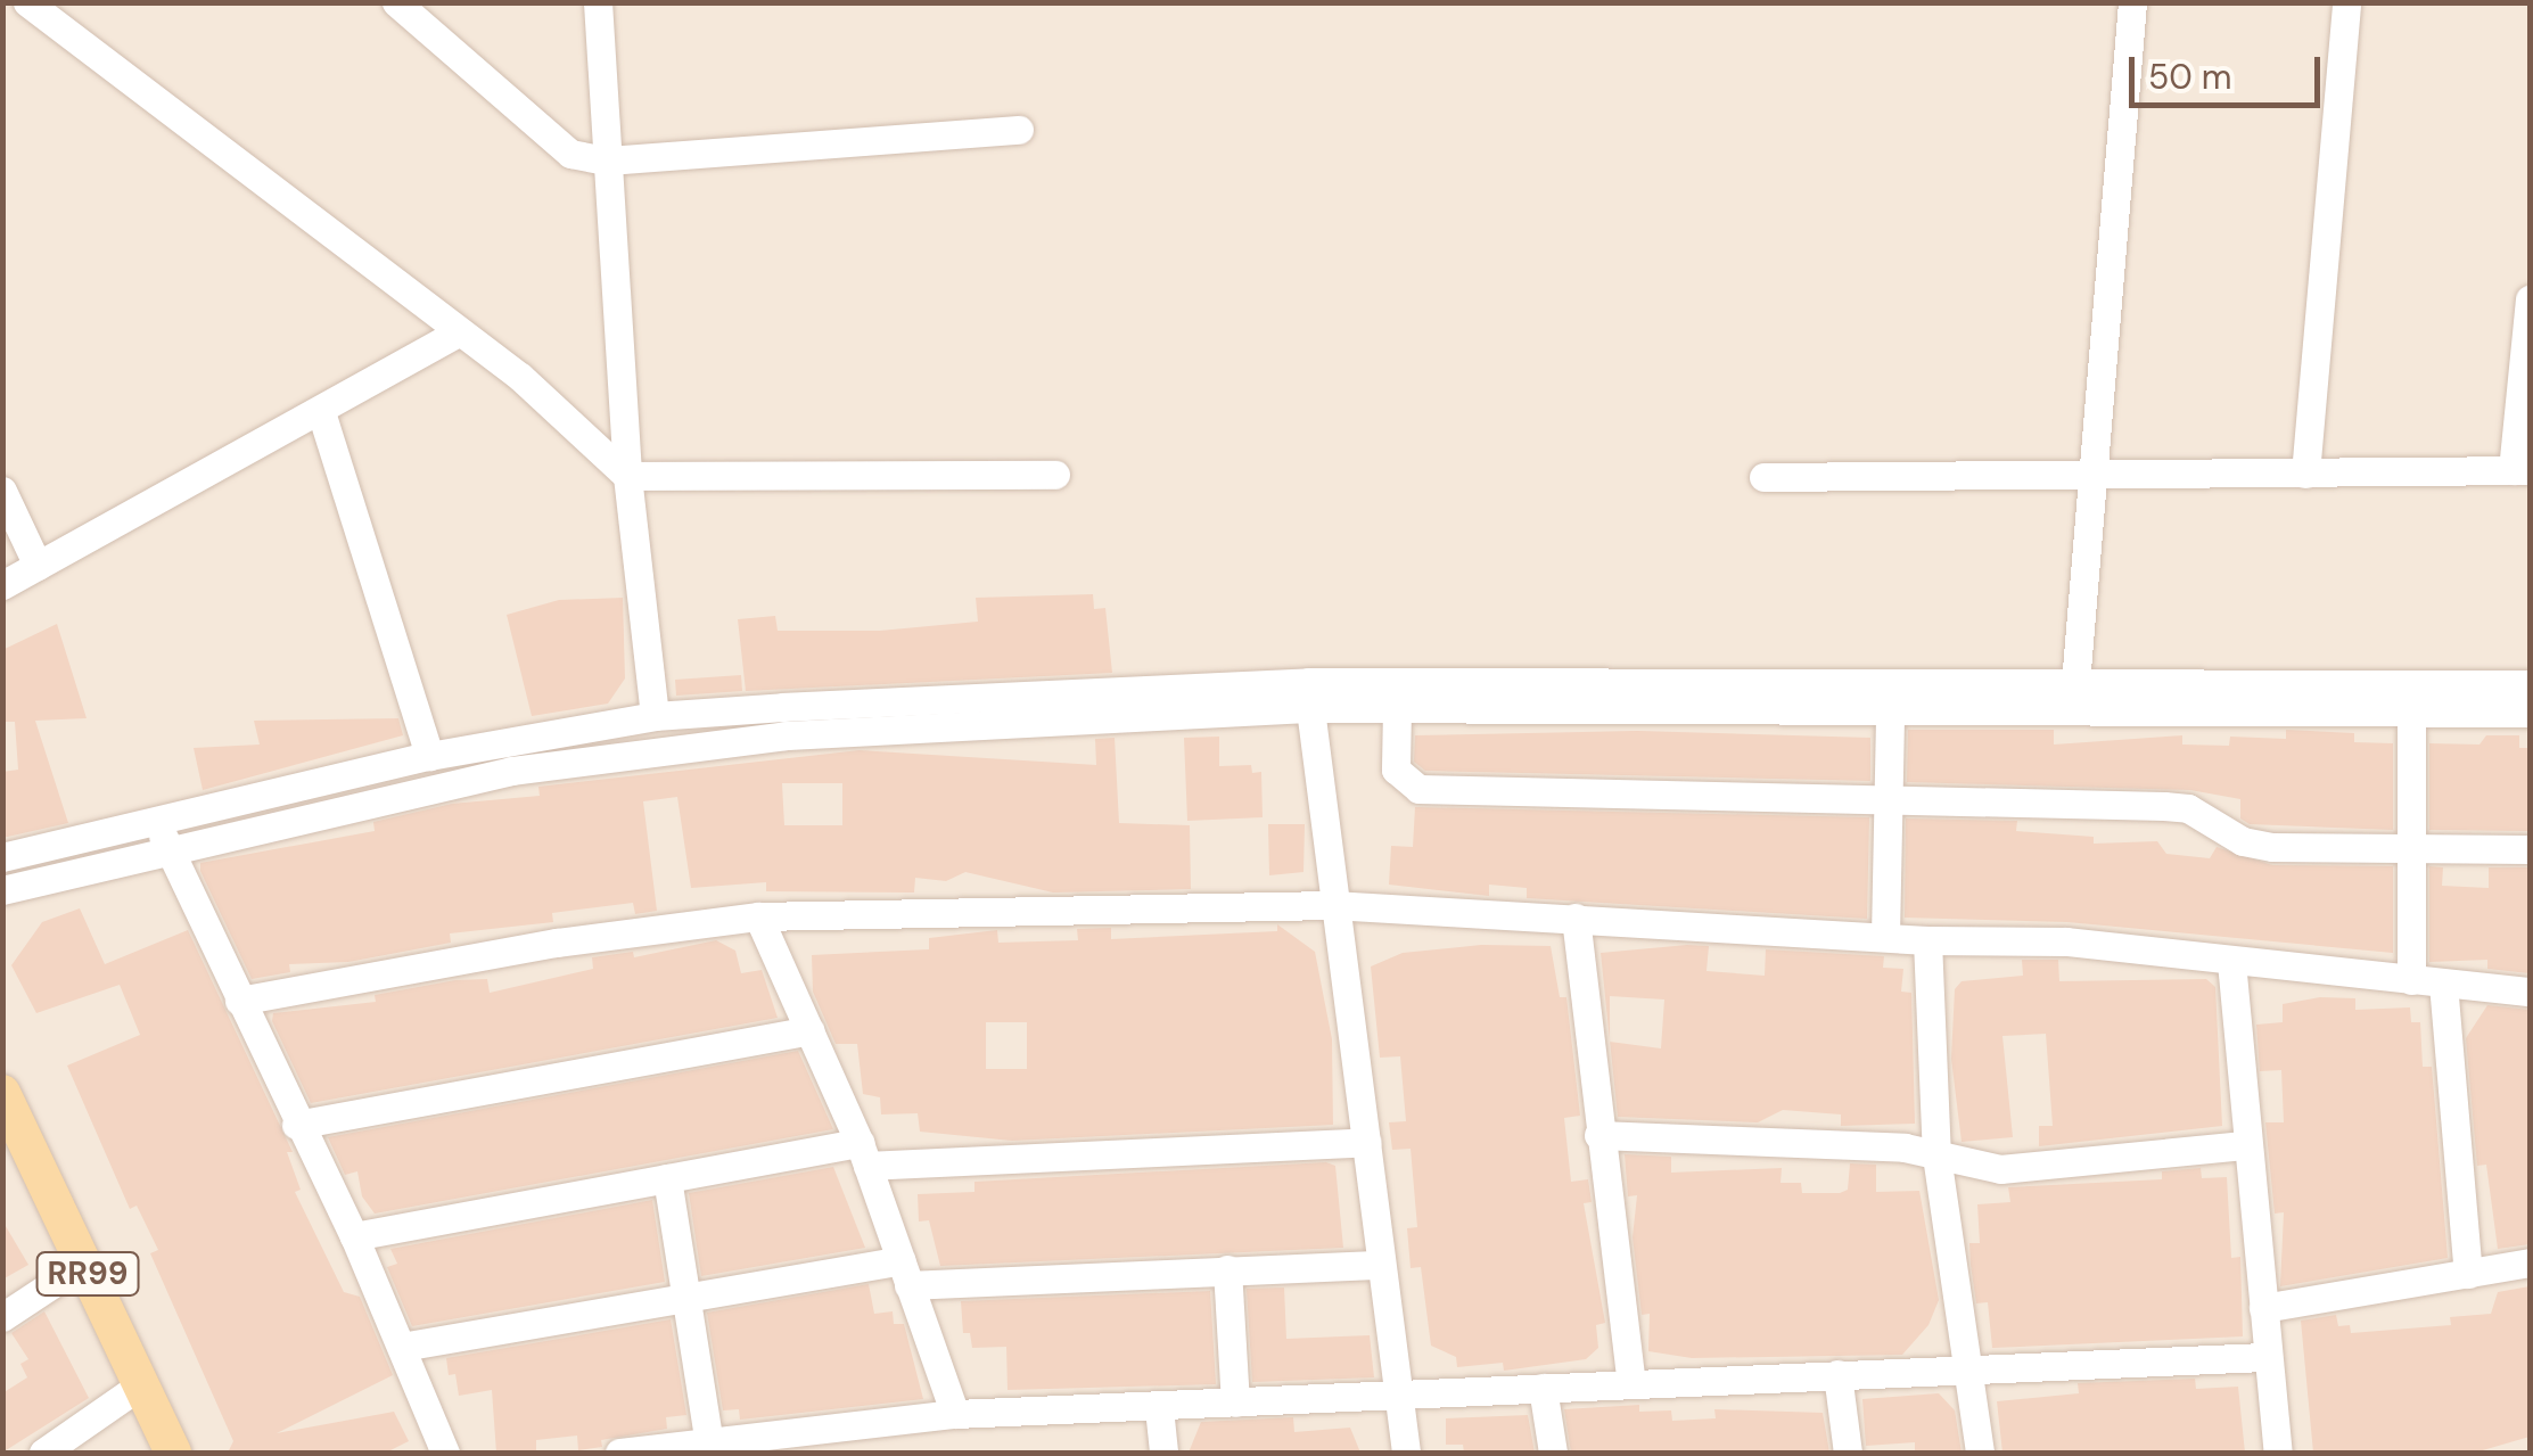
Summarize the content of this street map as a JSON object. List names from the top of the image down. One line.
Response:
{"streets":{"main road":["RR99"]},"scale_bar":"50 m"}
